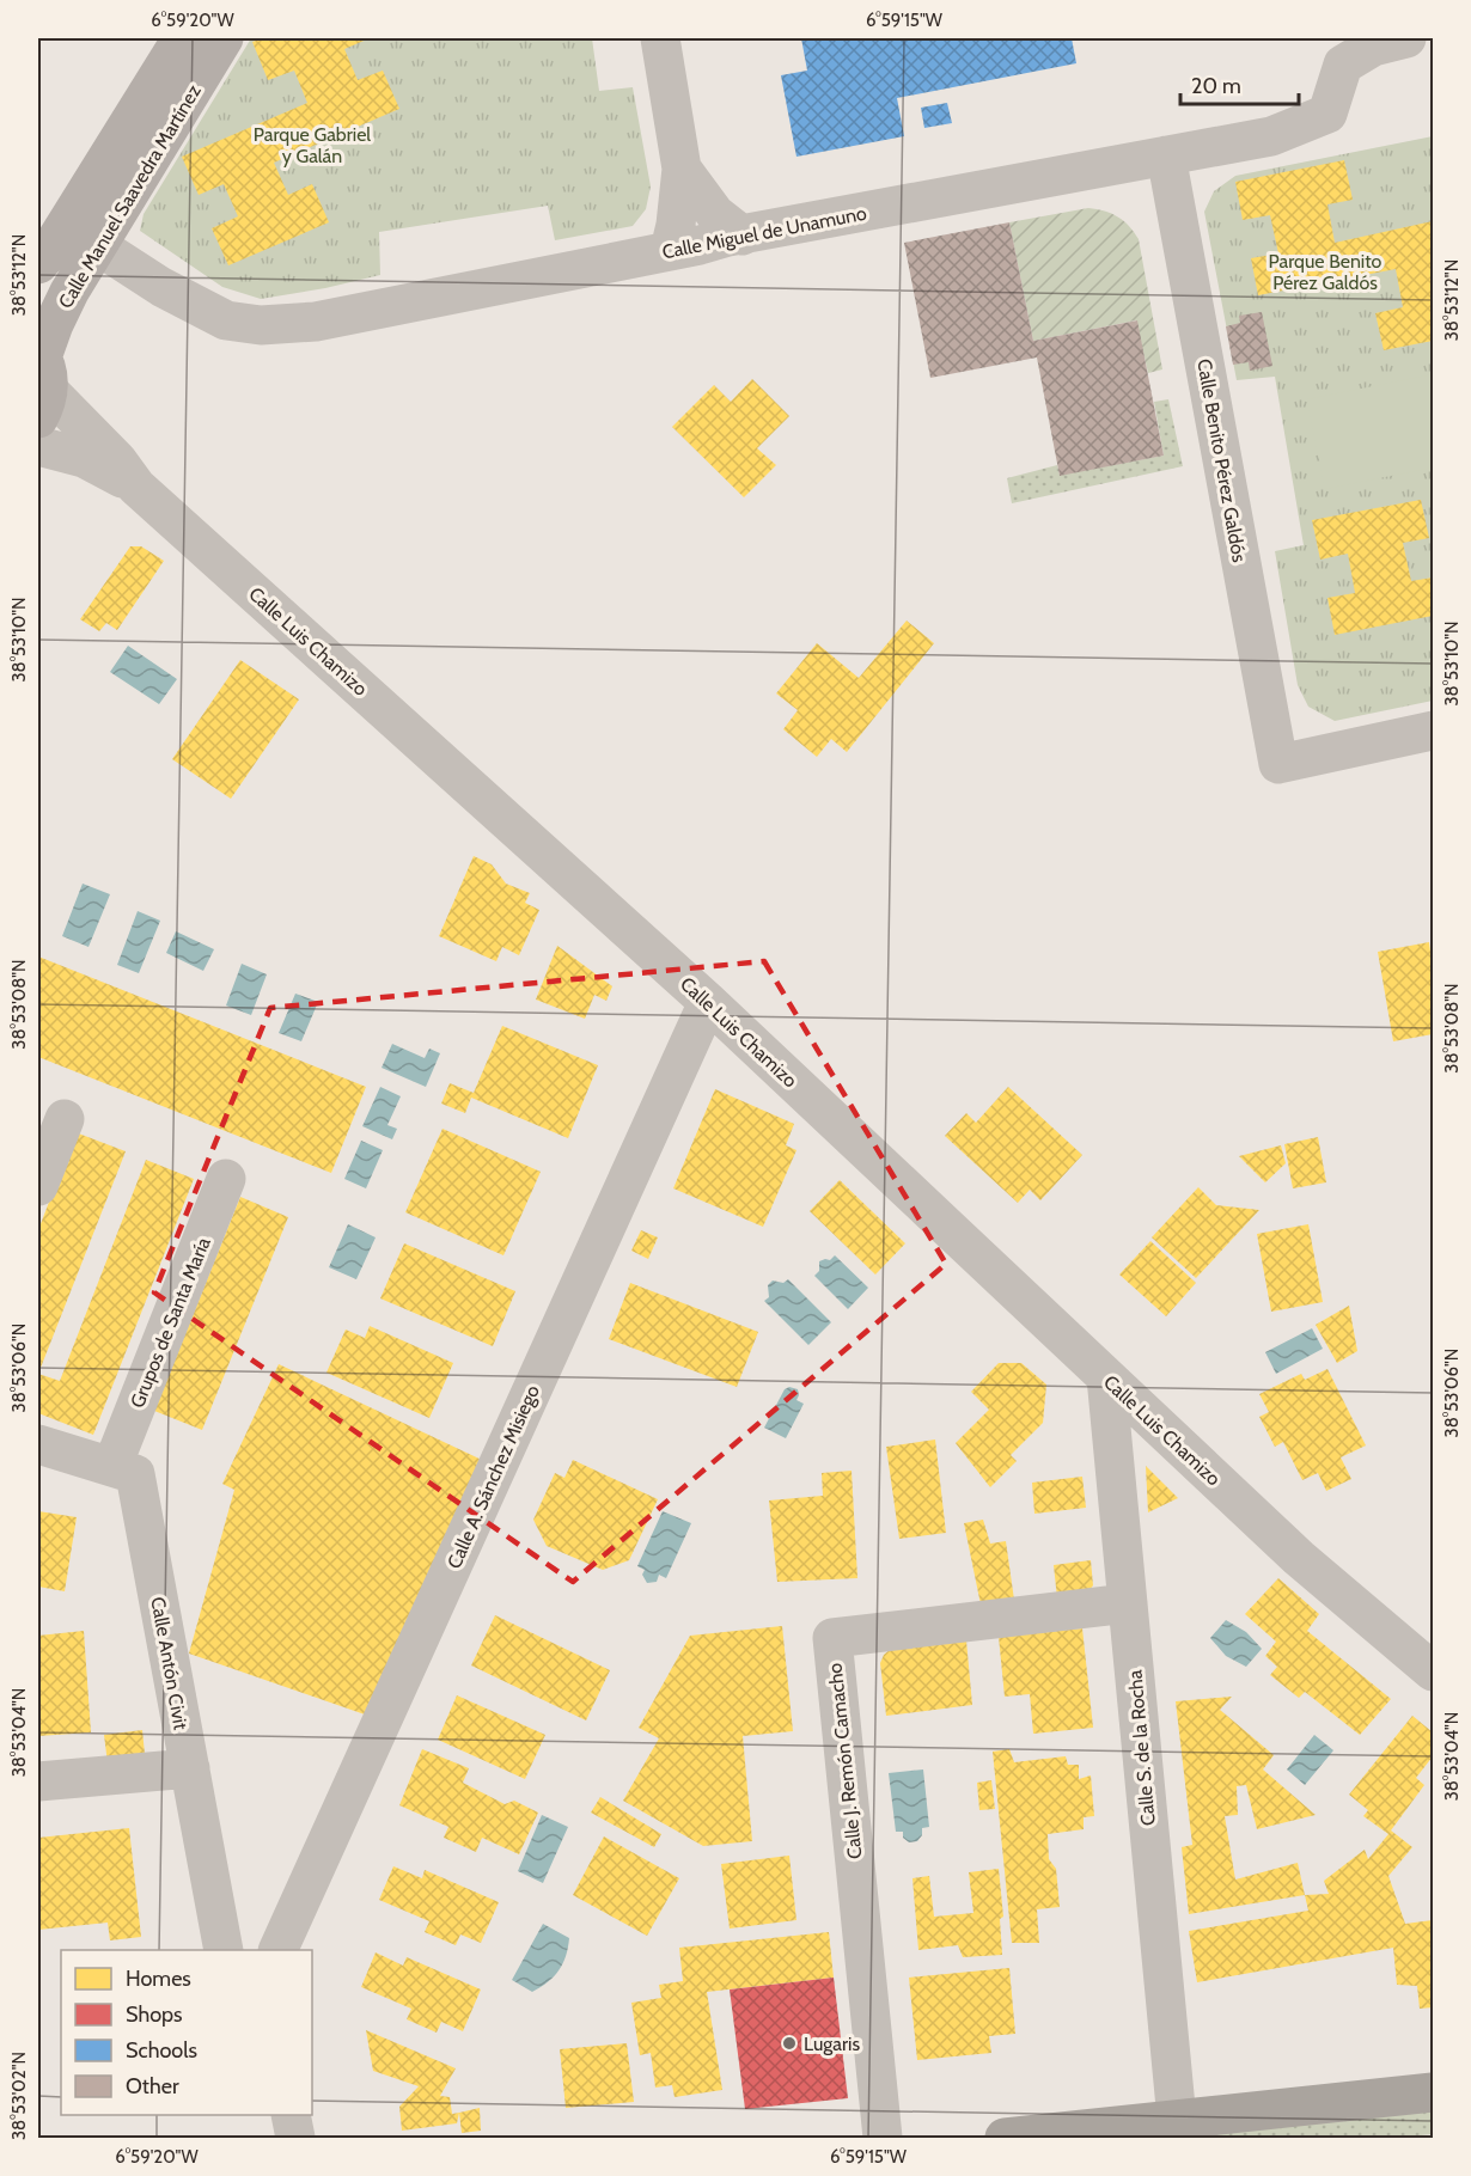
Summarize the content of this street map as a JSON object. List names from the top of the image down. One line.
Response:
{"streets":{"main road":["Calle Manuel Saavedra Martínez"],"street":["Calle Miguel de Unamuno","Calle Benito Pérez Galdós","Calle Luis Chamizo","Grupos de Santa María","Calle A. Sánchez Misiego","Calle Antón Civit","Calle S. de la Rocha","Calle J. Remón Camacho"]},"crossings":[["Calle Manuel Saavedra Martínez","Calle Miguel de Unamuno"],["Calle Manuel Saavedra Martínez","Calle Luis Chamizo"],["Calle Miguel de Unamuno","Calle Benito Pérez Galdós"],["Calle Luis Chamizo","Calle A. Sánchez Misiego"],["Calle Luis Chamizo","Calle S. de la Rocha"],["Grupos de Santa María","Calle Antón Civit"],["Calle S. de la Rocha","Calle J. Remón Camacho"]],"parks":["Parque Gabriel y Galán","Parque Benito Pérez Galdós"],"places":["Lugaris"],"legend":["Homes","Shops","Schools","Other"],"scale_bar":"20 m","coordinates":["6°59'20\"W","6°59'15\"W","38°53'12\"N","38°53'10\"N","38°53'08\"N","38°53'06\"N","38°53'04\"N","38°53'02\"N"]}
